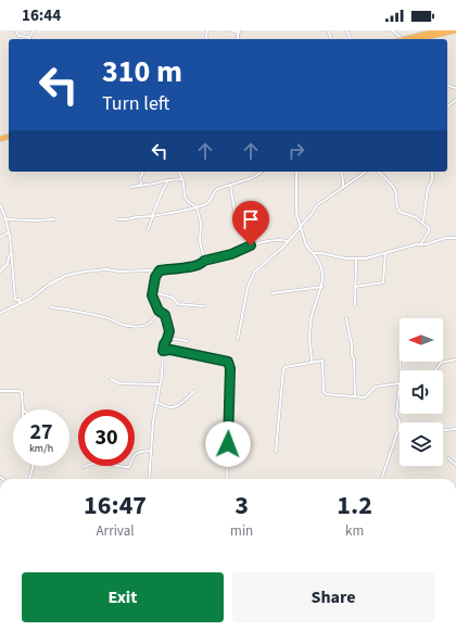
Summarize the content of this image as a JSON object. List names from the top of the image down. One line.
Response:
{"north":"left","page":{"status":"16:44","turn":["310 m","Turn left"],"speed":"27 km/h","limit":"30","eta":["16:47","Arrival","3","min","1.2","km"],"buttons":["Exit","Share"]}}
